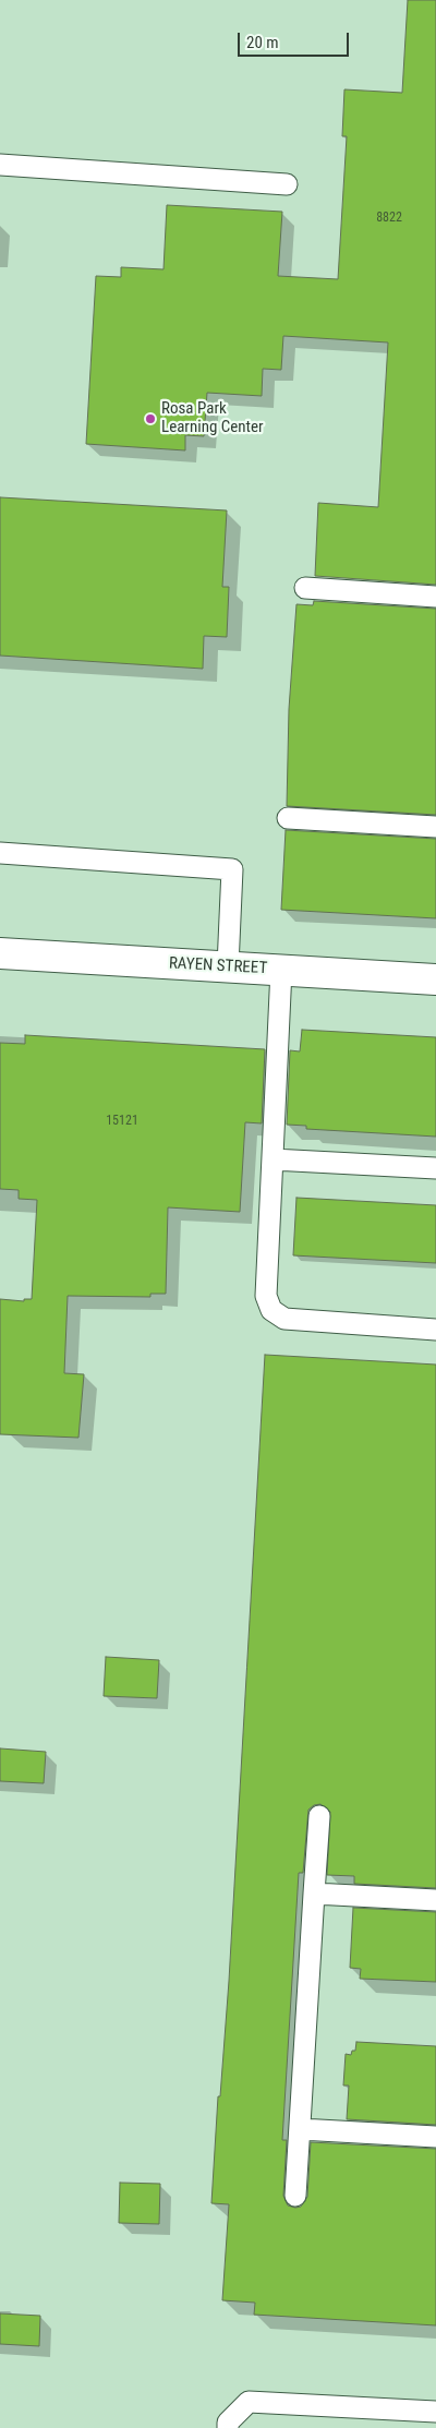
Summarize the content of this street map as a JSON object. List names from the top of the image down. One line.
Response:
{"streets":{"street":["RAYEN STREET"]},"places":["Rosa Park Learning Center"],"house_numbers":["8822","15121"],"scale_bar":"20 m"}
